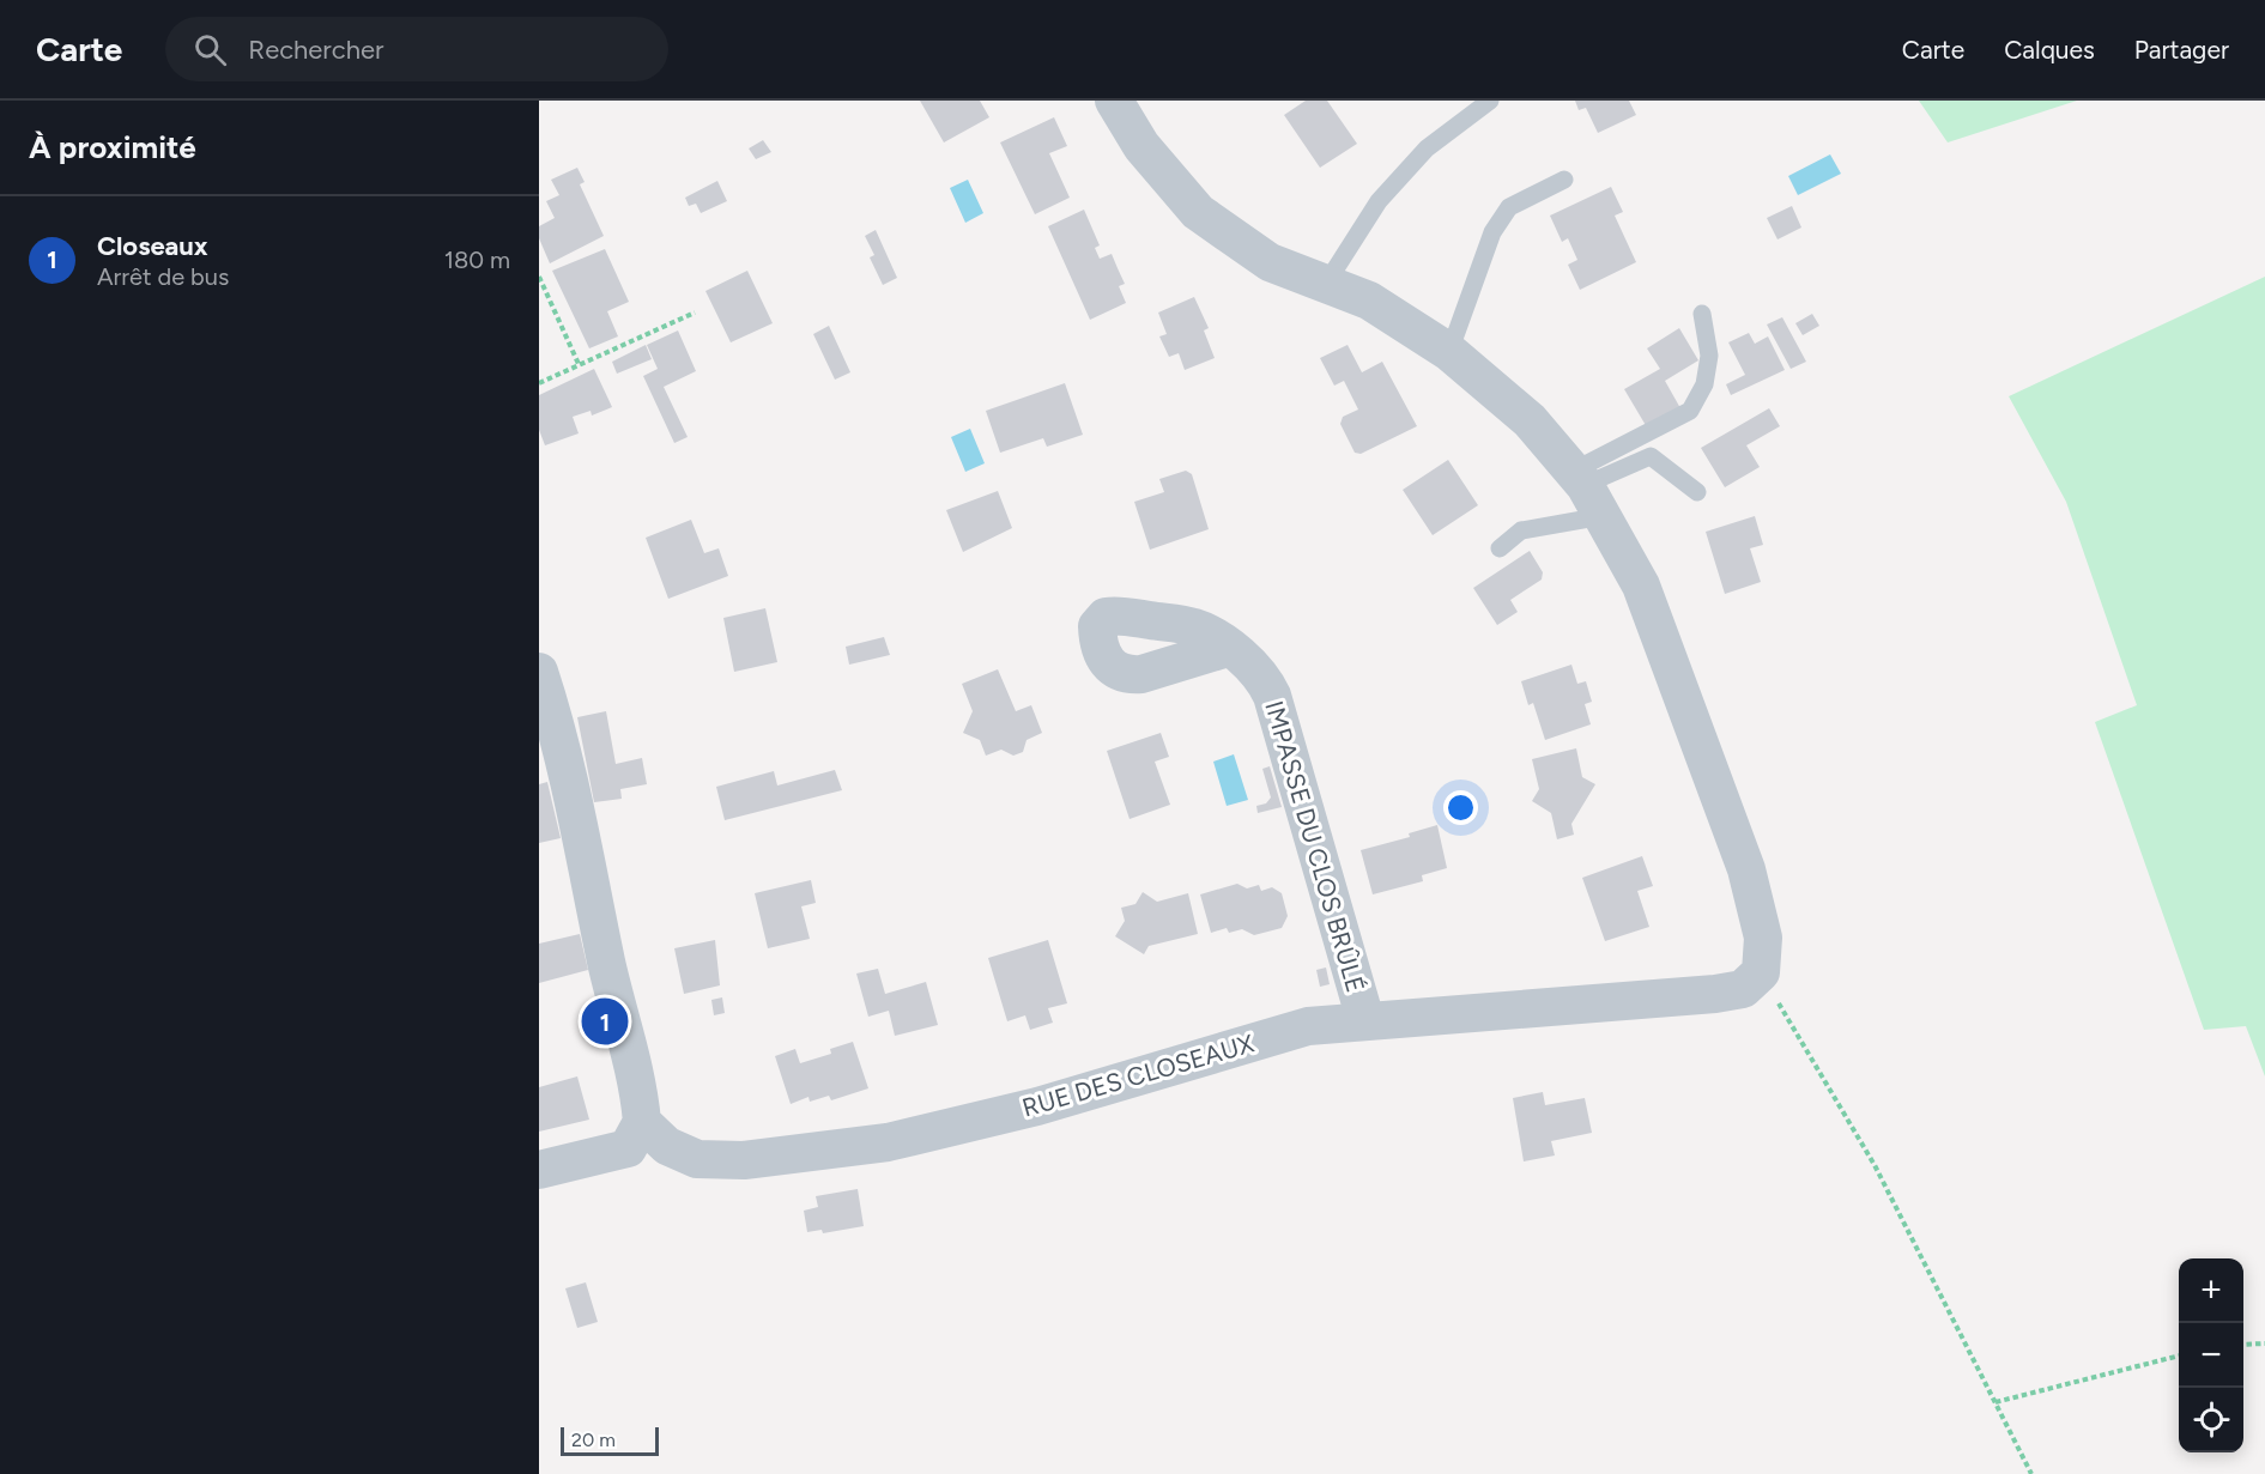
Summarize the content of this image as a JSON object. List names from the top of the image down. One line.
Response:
{"streets":{"street":["IMPASSE DU CLOS BRÛLÉ","RUE DES CLOSEAUX"]},"crossings":[["IMPASSE DU CLOS BRÛLÉ","RUE DES CLOSEAUX"]],"scale_bar":"20 m","page":{"header":"Carte","search":"Rechercher","nav":["Carte","Calques","Partager"],"heading":"À proximité","list":[{"mark":"1","name":"Closeaux","note":"Arrêt de bus","value":"180 m"}],"pins":"1","map_buttons":["+","−"],"scale":"20 m"}}
